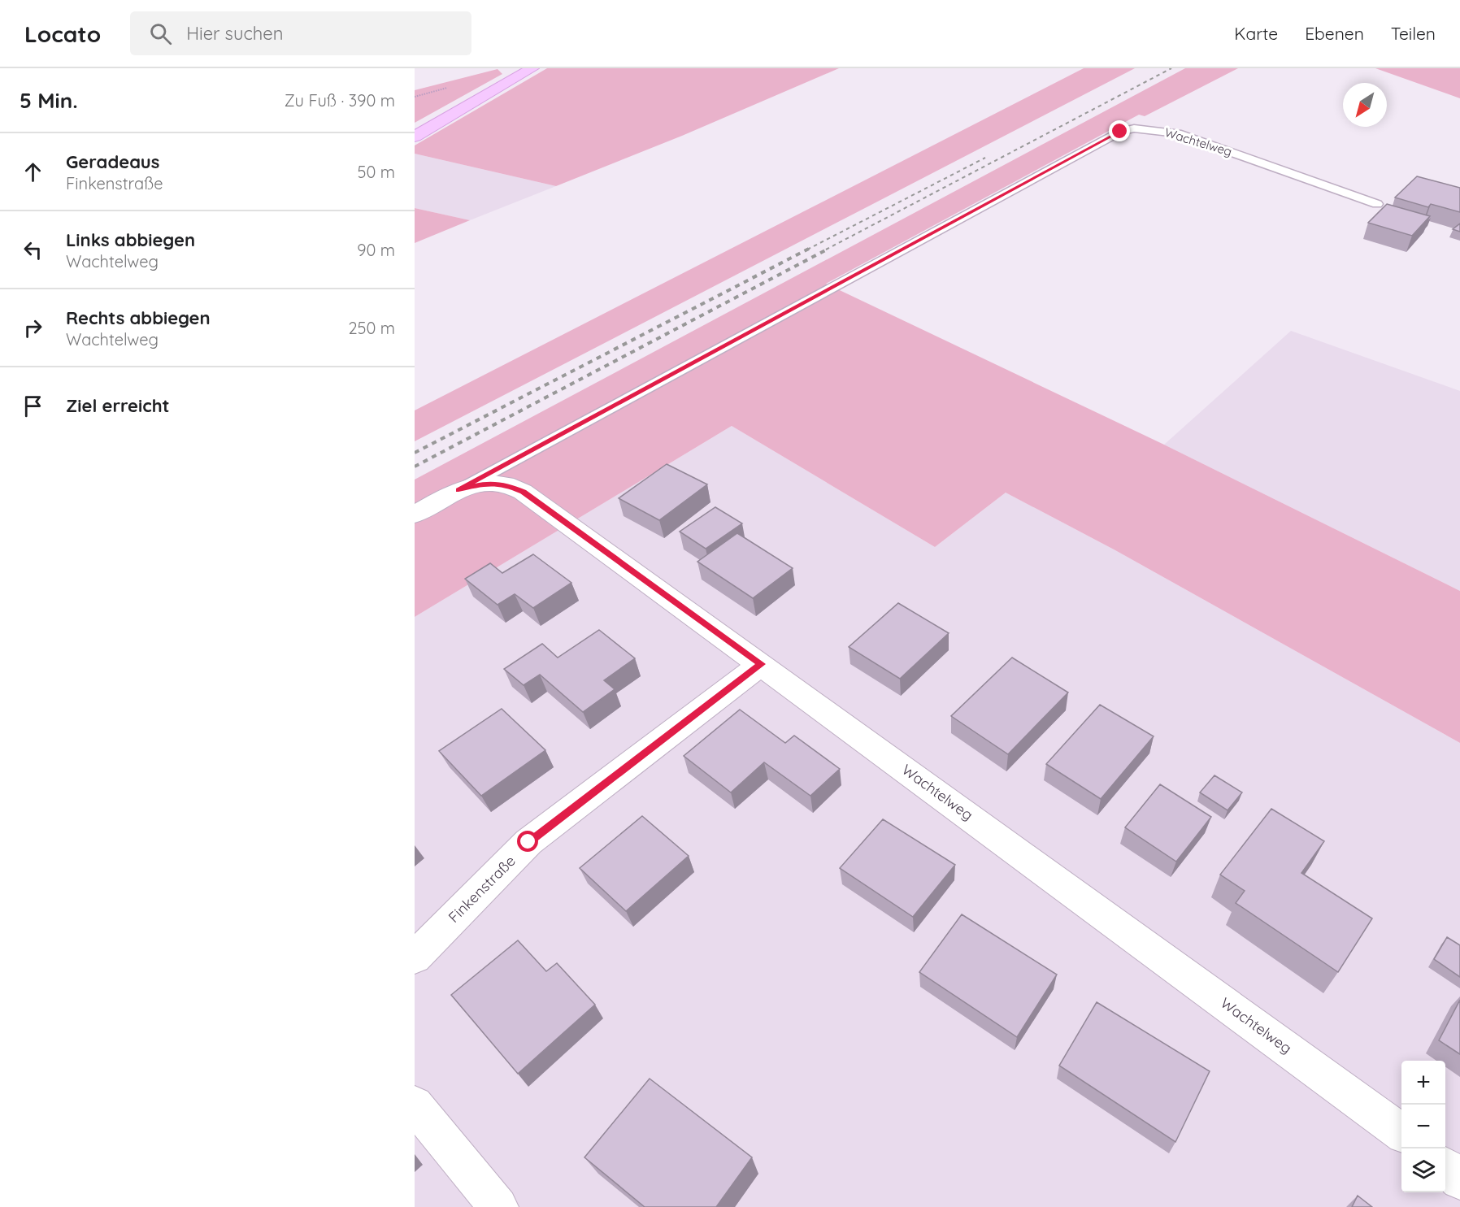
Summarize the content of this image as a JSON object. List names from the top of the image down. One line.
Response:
{"streets":{"street":["Wachtelweg","Finkenstraße"]},"crossings":[["Wachtelweg","Finkenstraße"]],"north":"bottom left","page":{"header":"Locato","search":"Hier suchen","nav":["Karte","Ebenen","Teilen"],"heading":["5 Min.","Zu Fuß · 390 m"],"list":[["Geradeaus","Finkenstraße","50 m"],["Links abbiegen","Wachtelweg","90 m"],["Rechts abbiegen","Wachtelweg","250 m"],"Ziel erreicht"],"map_buttons":["+","−"]}}
